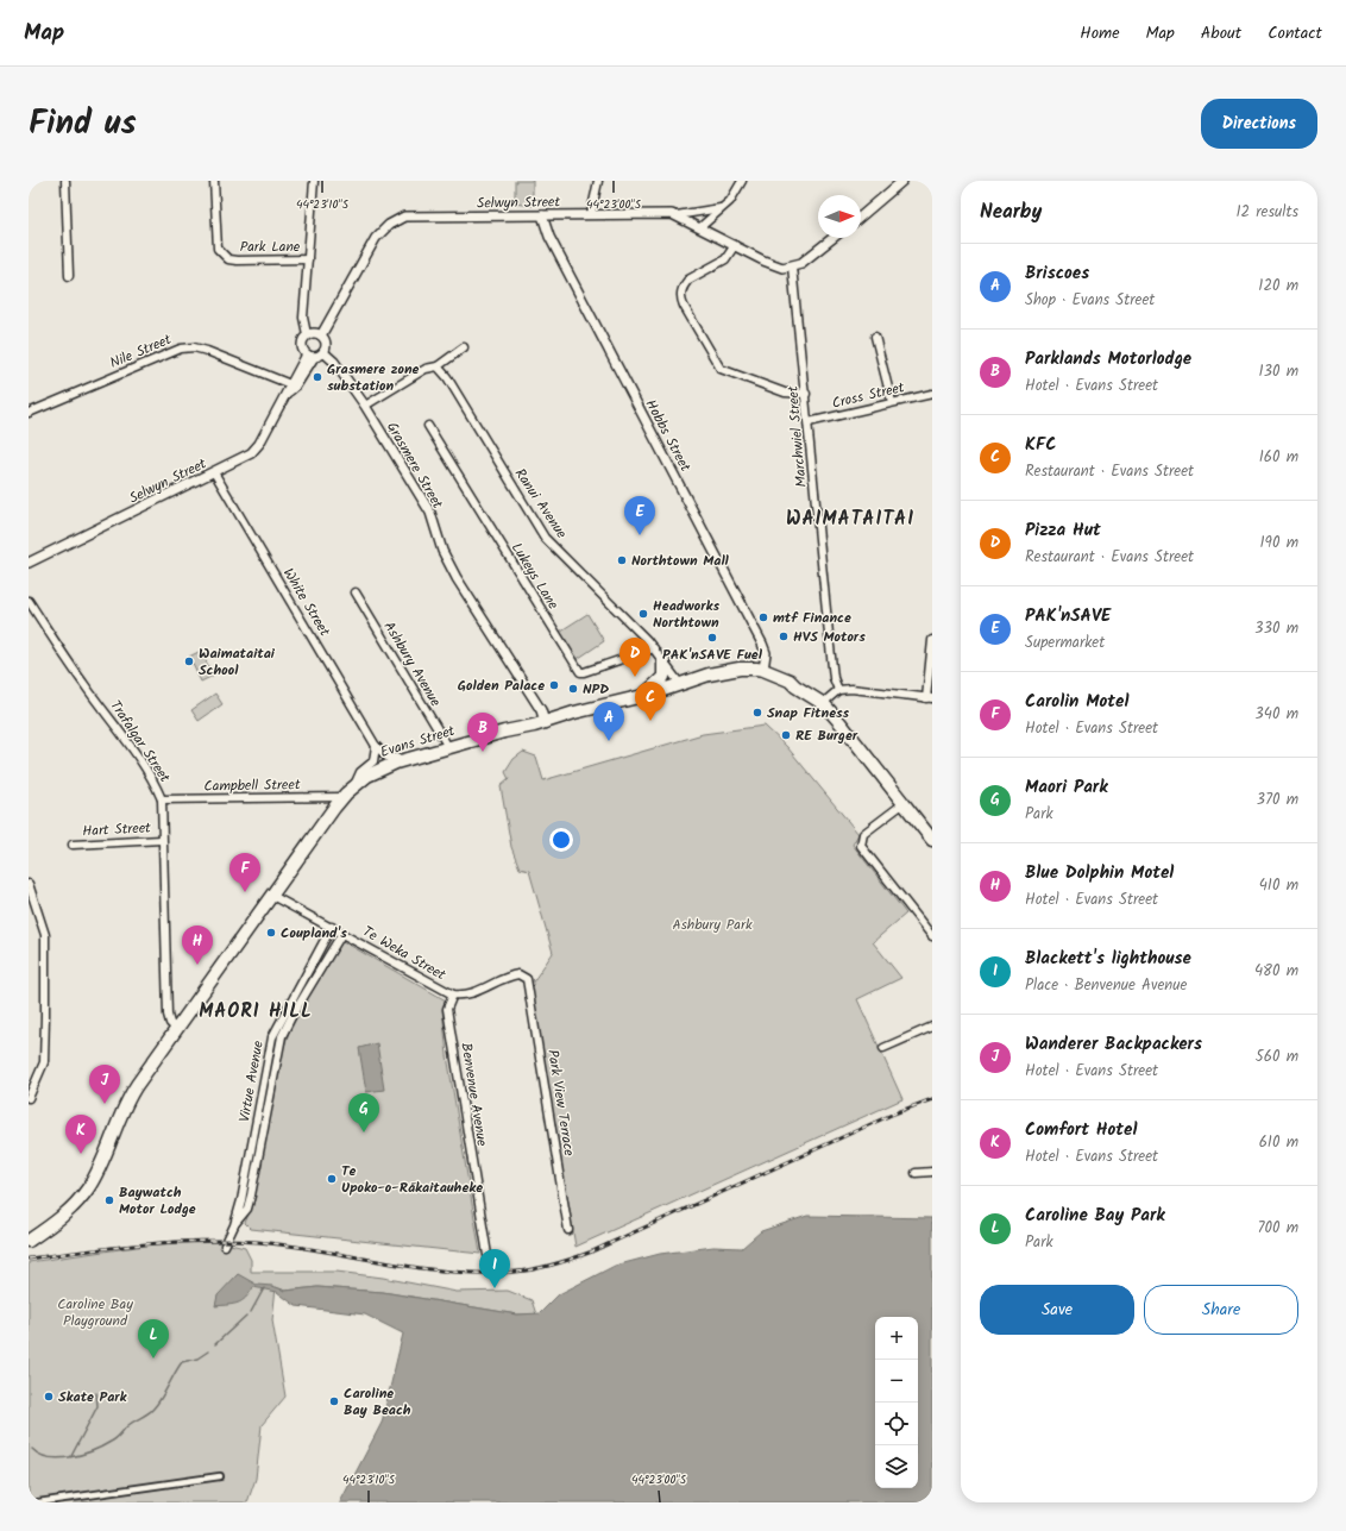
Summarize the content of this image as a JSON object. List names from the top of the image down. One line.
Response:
{"streets":{"highway":["Evans Street"],"street":["Selwyn Street","Park Lane","Nile Street","Cross Street","Hobbs Street","Marchwiel Street","Grasmere Street","Ranui Avenue","Lukeys Lane","White Street","Ashbury Avenue","Trafalgar Street","Campbell Street","Hart Street","Te Weka Street","Virtue Avenue","Benvenue Avenue","Park View Terrace"]},"crossings":[["Selwyn Street","Nile Street"],["Selwyn Street","Hobbs Street"],["Selwyn Street","Marchwiel Street"],["Selwyn Street","Grasmere Street"],["Selwyn Street","White Street"],["Cross Street","Marchwiel Street"],["Hobbs Street","Evans Street"],["Grasmere Street","Evans Street"],["Ranui Avenue","Lukeys Lane"],["Ranui Avenue","Evans Street"],["White Street","Evans Street"],["Ashbury Avenue","Evans Street"],["Trafalgar Street","Evans Street"],["Trafalgar Street","Campbell Street"],["Trafalgar Street","Hart Street"],["Evans Street","Campbell Street"],["Evans Street","Te Weka Street"],["Te Weka Street","Virtue Avenue"],["Te Weka Street","Benvenue Avenue"],["Te Weka Street","Park View Terrace"]],"districts":["WAIMATAITAI","MAORI HILL"],"parks":["Ashbury Park","Caroline Bay Playground"],"places":["Grasmere zone substation","Northtown Mall","Headworks Northtown","mtf Finance","HVS Motors","PAK'nSAVE Fuel","Waimataitai School","Golden Palace","NPD","Snap Fitness","RE Burger","Coupland's","Te Upoko-o-Rākaitauheke","Baywatch Motor Lodge","Skate Park","Caroline Bay Beach"],"north":"right","page":{"header":"Map","nav":["Home","Map","About","Contact"],"title":"Find us","buttons":["Directions",["Save","Share"]],"heading":["Nearby","12 results"],"list":[{"mark":"A","name":"Briscoes","note":"Shop · Evans Street","value":"120 m"},{"mark":"B","name":"Parklands Motorlodge","note":"Hotel · Evans Street","value":"130 m"},{"mark":"C","name":"KFC","note":"Restaurant · Evans Street","value":"160 m"},{"mark":"D","name":"Pizza Hut","note":"Restaurant · Evans Street","value":"190 m"},{"mark":"E","name":"PAK'nSAVE","note":"Supermarket","value":"330 m"},{"mark":"F","name":"Carolin Motel","note":"Hotel · Evans Street","value":"340 m"},{"mark":"G","name":"Maori Park","note":"Park","value":"370 m"},{"mark":"H","name":"Blue Dolphin Motel","note":"Hotel · Evans Street","value":"410 m"},{"mark":"I","name":"Blackett's lighthouse","note":"Place · Benvenue Avenue","value":"480 m"},{"mark":"J","name":"Wanderer Backpackers","note":"Hotel · Evans Street","value":"560 m"},{"mark":"K","name":"Comfort Hotel","note":"Hotel · Evans Street","value":"610 m"},{"mark":"L","name":"Caroline Bay Park","note":"Park","value":"700 m"}],"pins":["E","D","C","A","B","F","H","J","G","K","I","L"],"map_buttons":["+","−"]},"coordinates":["44°23'10\"S","44°23'00\"S"]}
